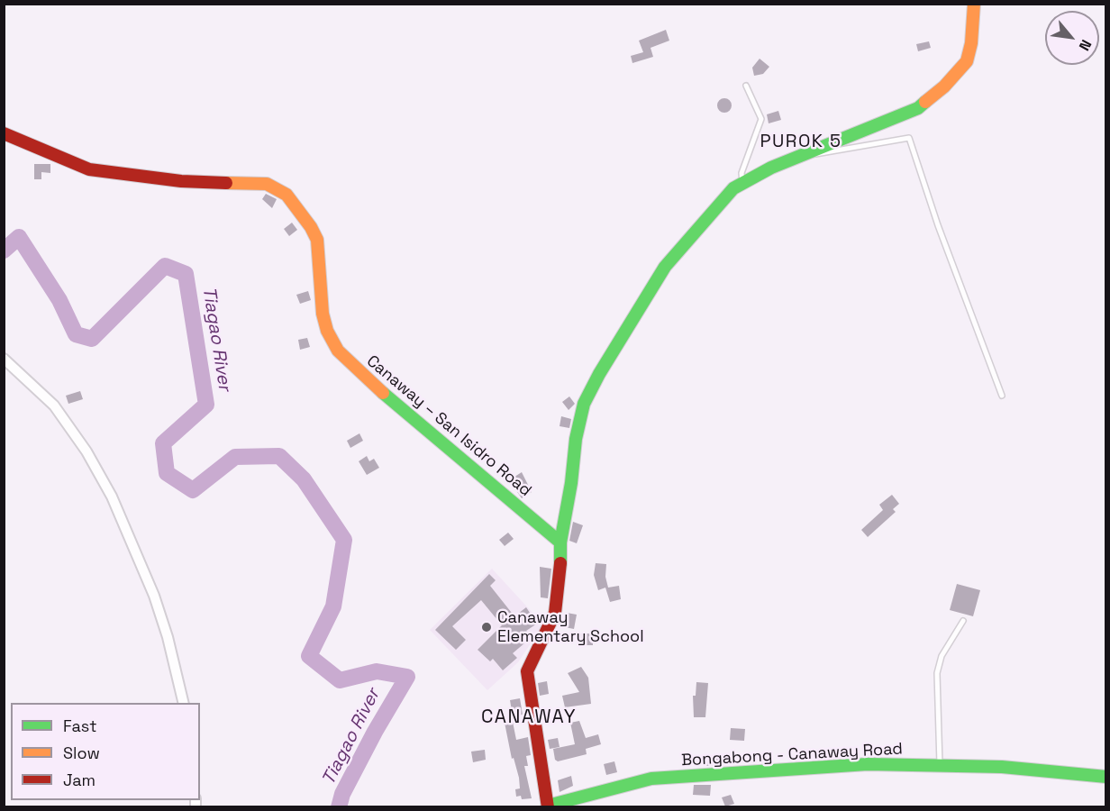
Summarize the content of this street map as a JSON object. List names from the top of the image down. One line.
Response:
{"streets":{"street":["Canaway – San Isidro Road","Bongabong - Canaway Road"]},"districts":["PUROK 5","CANAWAY"],"water":["Tiagao River"],"places":["Canaway Elementary School"],"legend":["Fast","Slow","Jam"],"north":"bottom right"}
